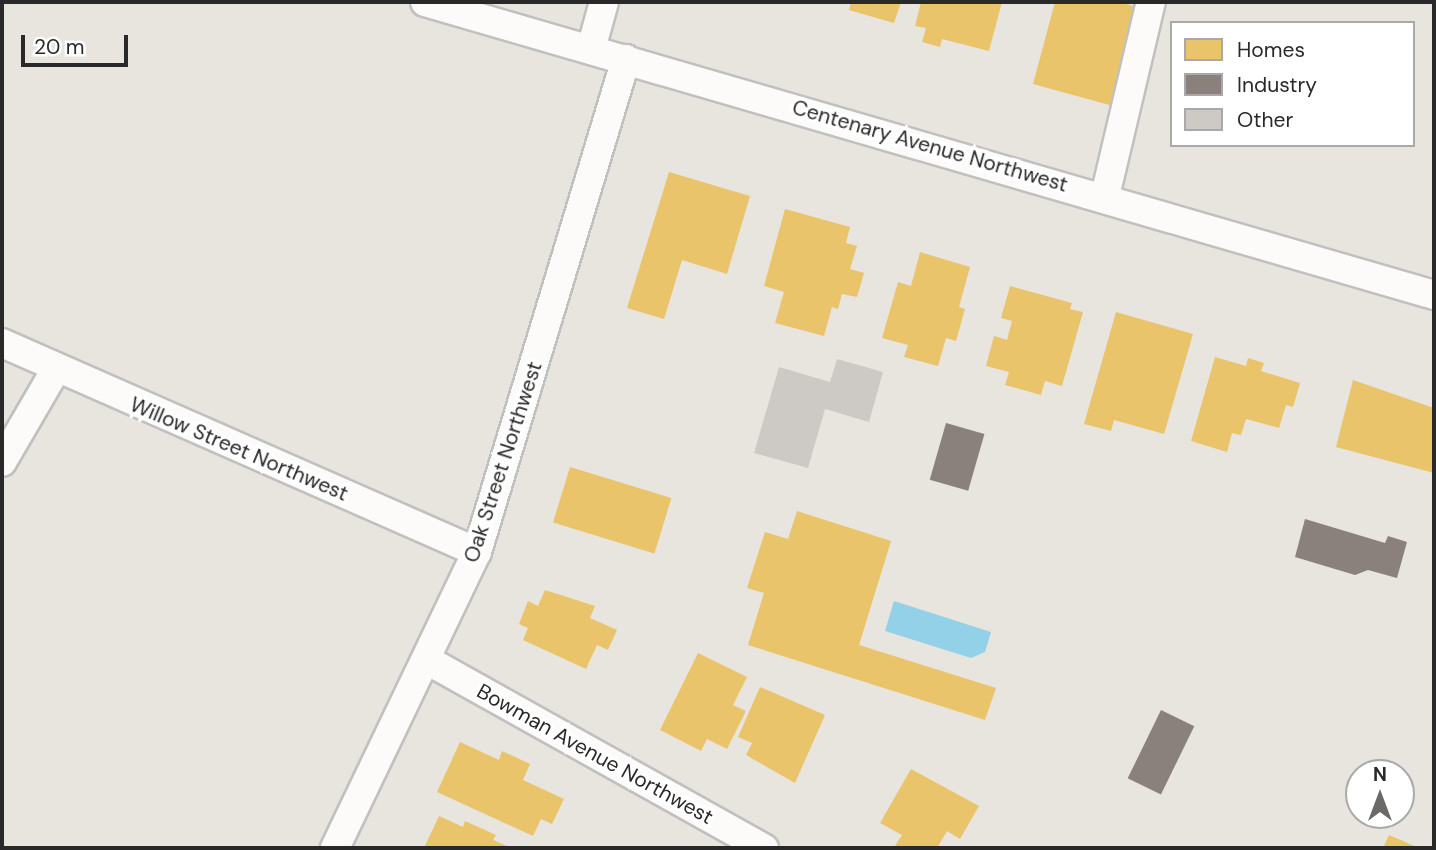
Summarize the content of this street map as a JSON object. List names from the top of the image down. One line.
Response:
{"streets":{"street":["Centenary Avenue Northwest","Willow Street Northwest","Oak Street Northwest","Bowman Avenue Northwest"]},"crossings":[["Centenary Avenue Northwest","Oak Street Northwest"],["Willow Street Northwest","Oak Street Northwest"],["Oak Street Northwest","Bowman Avenue Northwest"]],"legend":["Homes","Industry","Other"],"scale_bar":"20 m","north":"top"}
